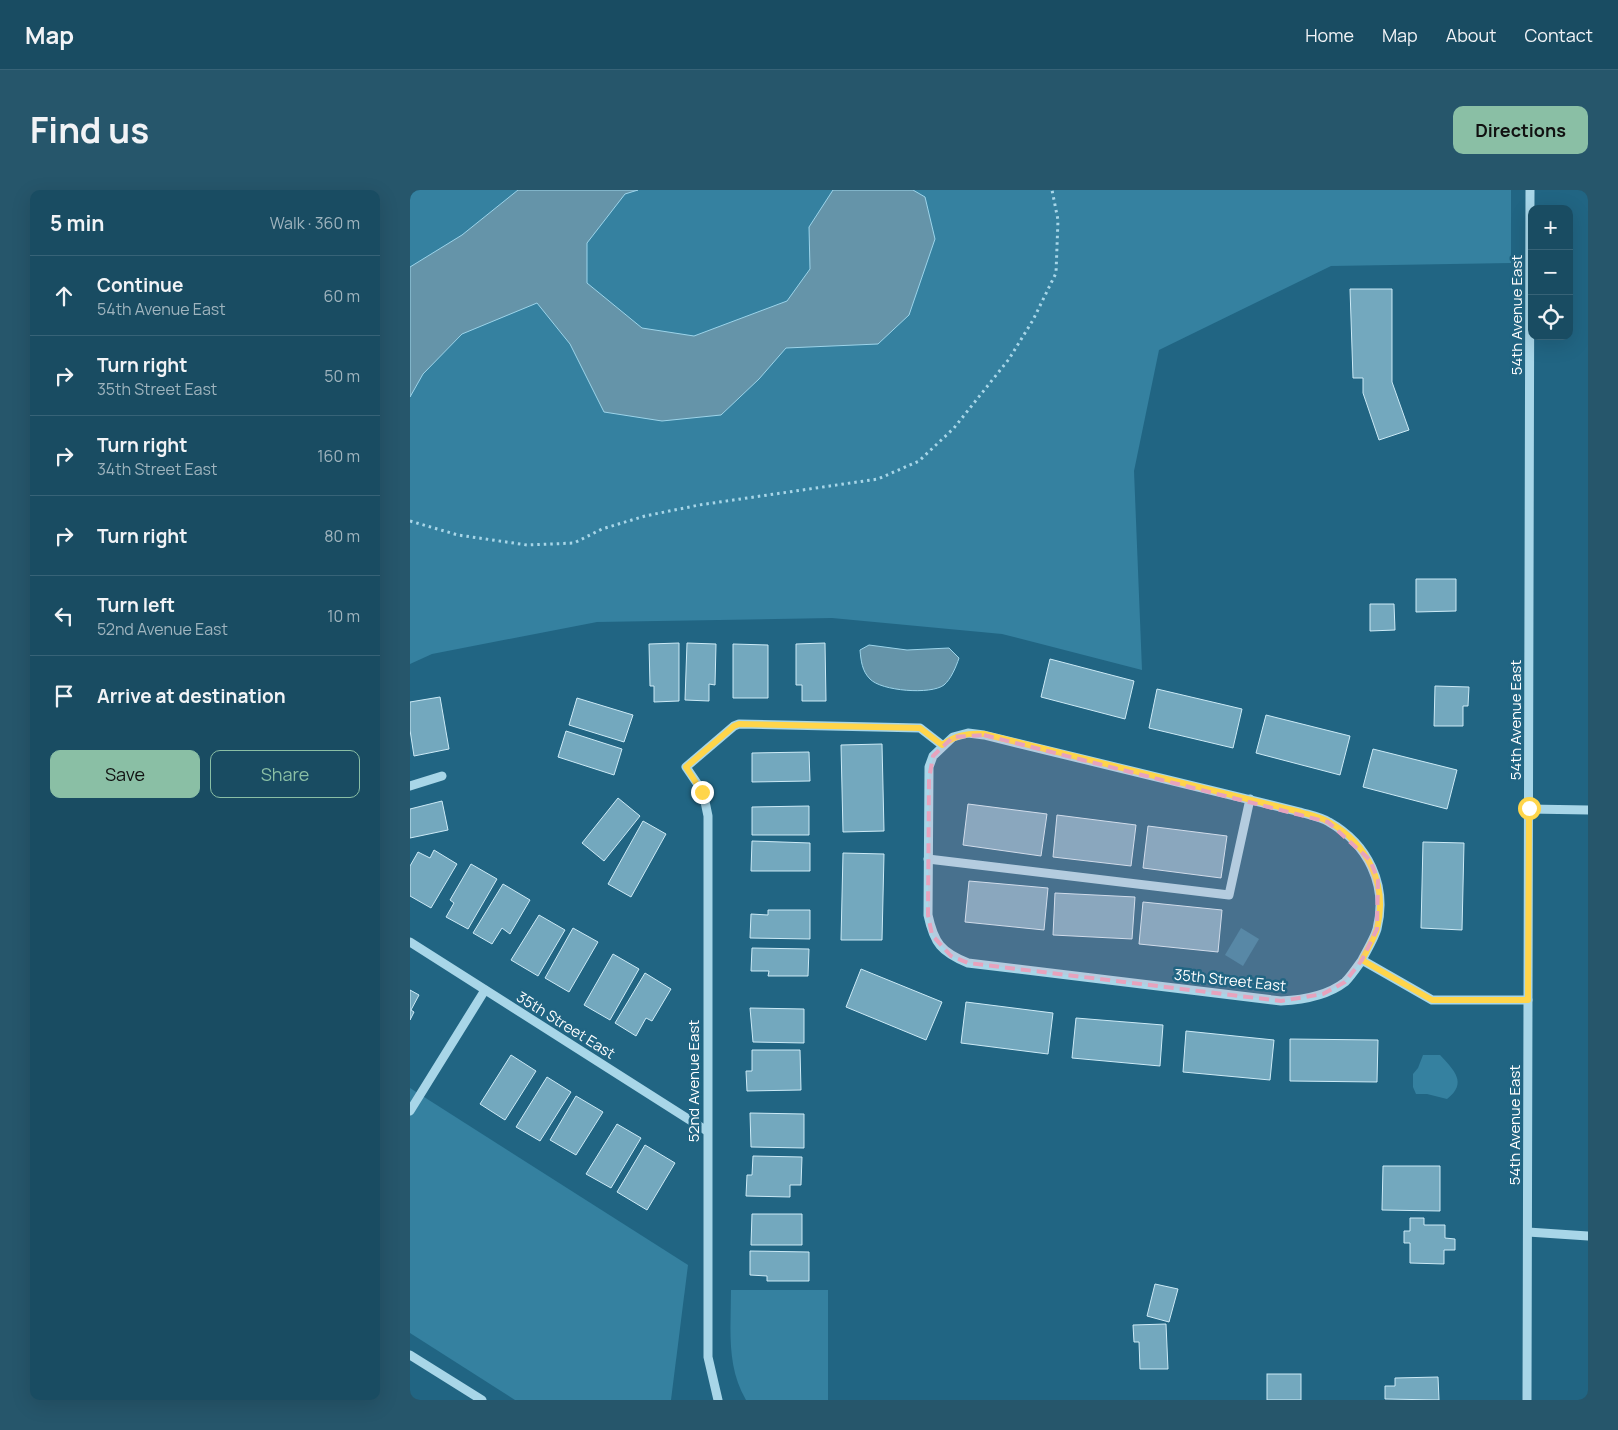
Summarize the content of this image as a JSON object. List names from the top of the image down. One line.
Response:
{"streets":{"street":["54th Avenue East","35th Street East","52nd Avenue East"]},"crossings":[["35th Street East","52nd Avenue East"]],"page":{"header":"Map","nav":["Home","Map","About","Contact"],"title":"Find us","buttons":["Directions",["Save","Share"]],"heading":["5 min","Walk · 360 m"],"map_buttons":["+","−"],"list":[["Continue","54th Avenue East","60 m"],["Turn right","35th Street East","50 m"],["Turn right","34th Street East","160 m"],["Turn right","80 m"],["Turn left","52nd Avenue East","10 m"],"Arrive at destination"]}}
